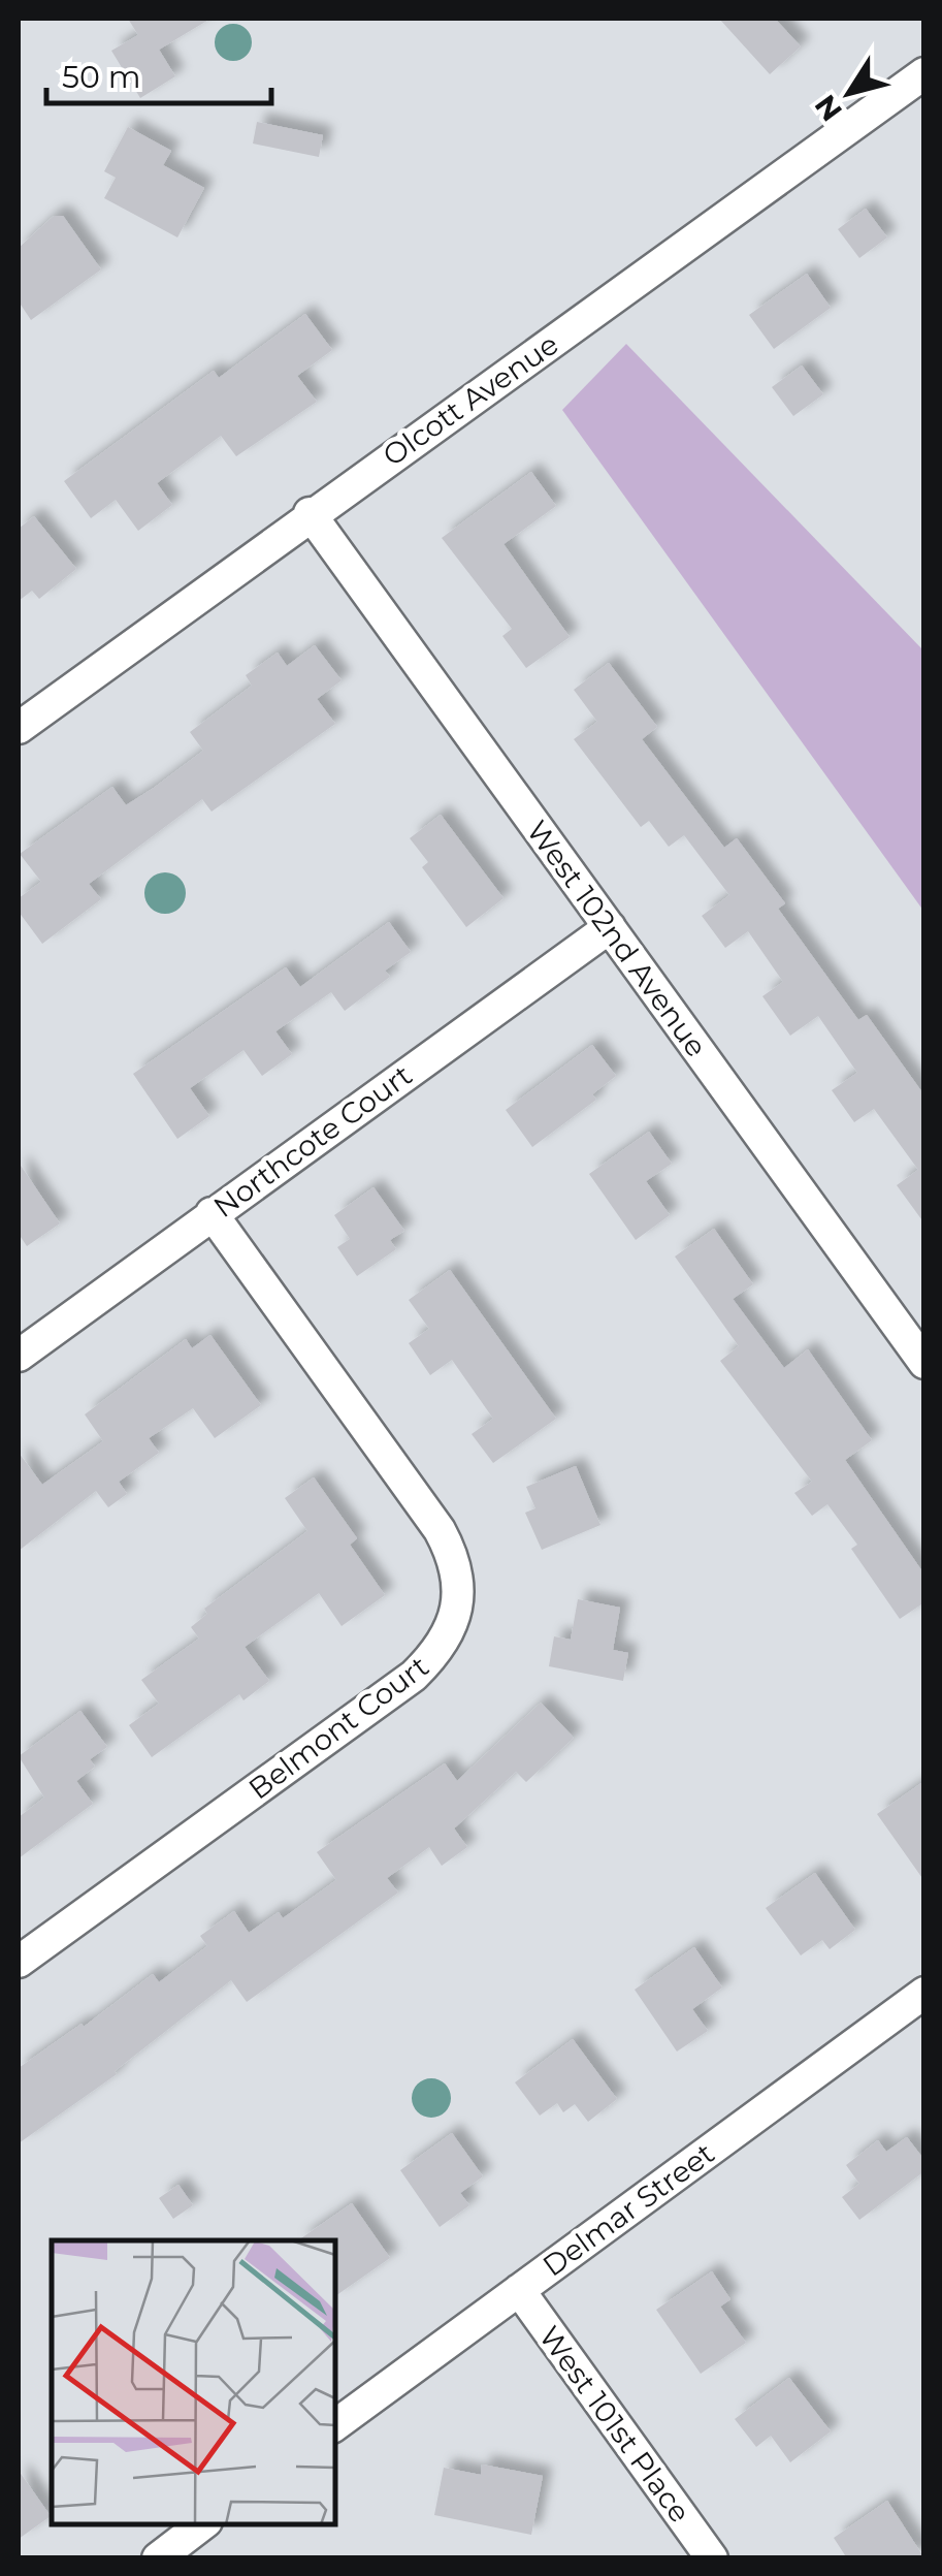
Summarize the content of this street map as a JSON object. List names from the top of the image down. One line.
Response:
{"streets":{"street":["Olcott Avenue","West 102nd Avenue","Northcote Court","Belmont Court","Delmar Street","West 101st Place"]},"crossings":[["Olcott Avenue","West 102nd Avenue"],["West 102nd Avenue","Northcote Court"],["Northcote Court","Belmont Court"],["Delmar Street","West 101st Place"]],"scale_bar":"50 m","north":"bottom left"}
